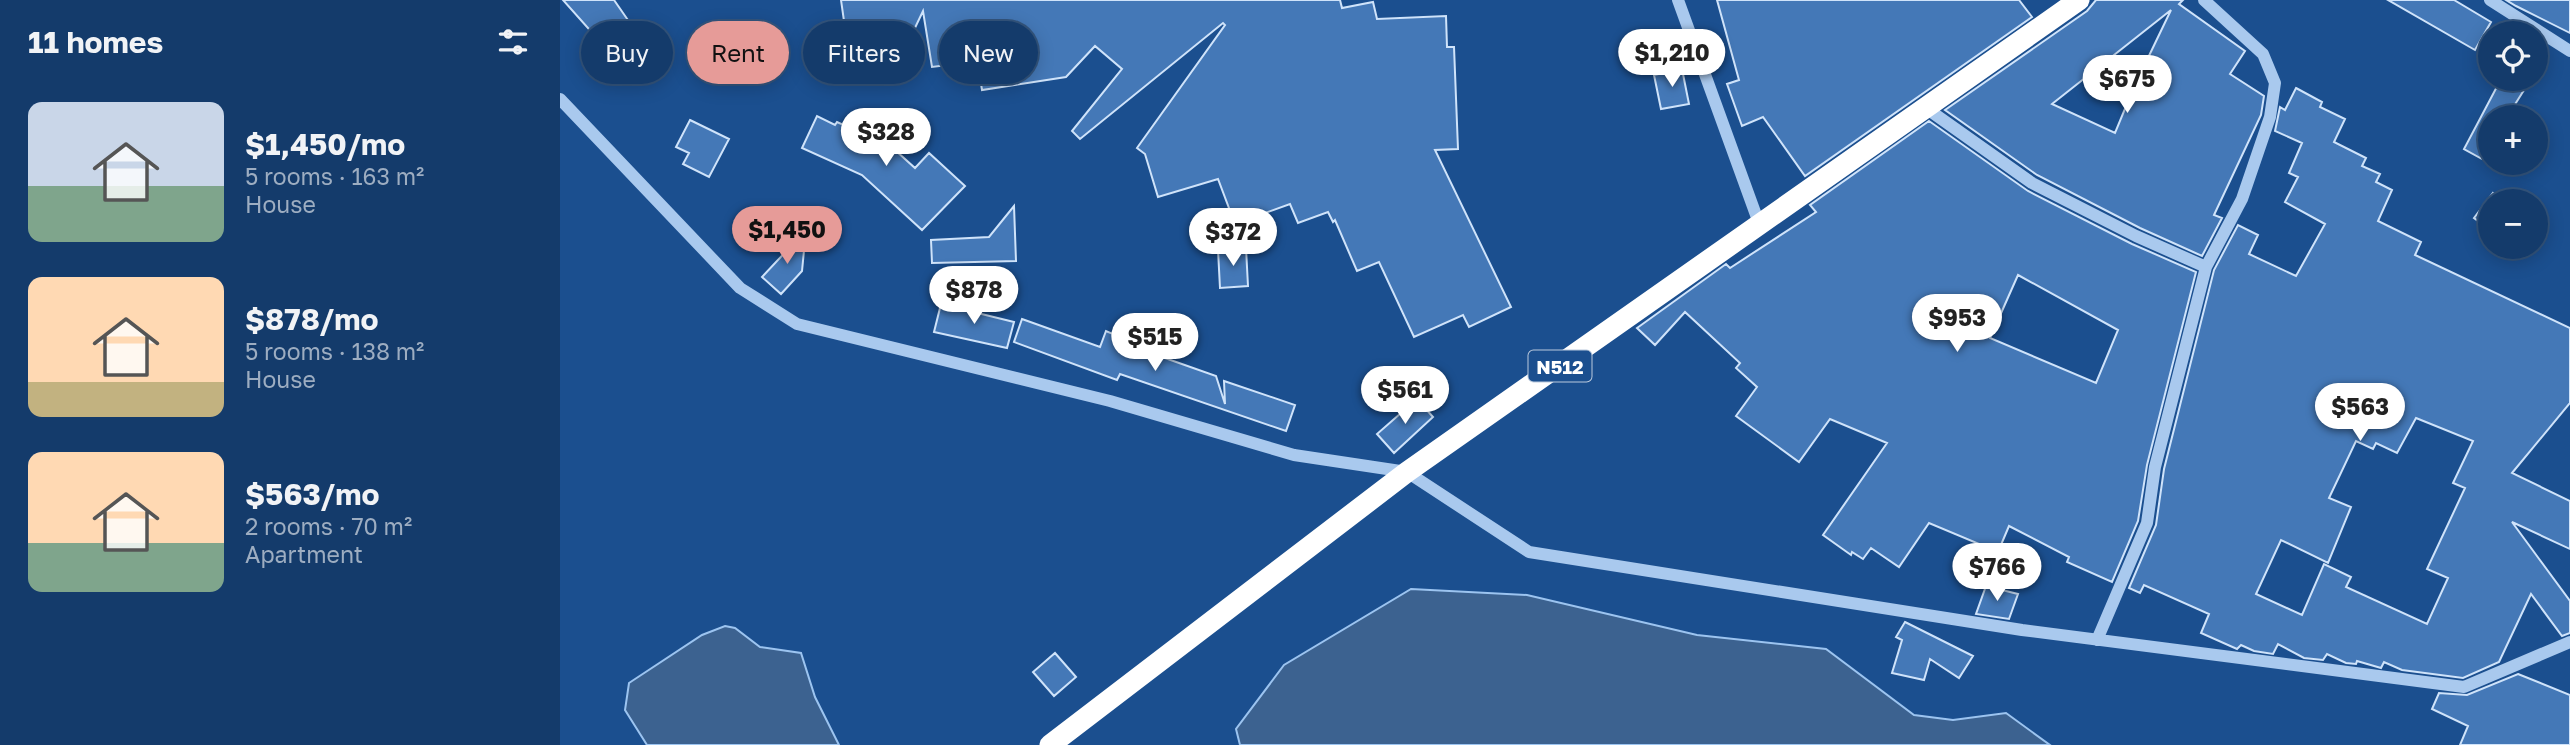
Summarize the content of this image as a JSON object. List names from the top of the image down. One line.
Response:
{"streets":{"highway":["N512"]},"page":{"heading":"11 homes","map_buttons":["+","−"],"chip":["Buy","Rent","Filters","New"],"price":["$1,210","$675","$328","$1,450","$372","$878","$953","$515","$561","$563","$766"],"list":[{"name":"$1,450/mo","note":"5 rooms · 163 m² · House"},{"name":"$878/mo","note":"5 rooms · 138 m² · House"},{"name":"$563/mo","note":"2 rooms · 70 m² · Apartment"}]}}
